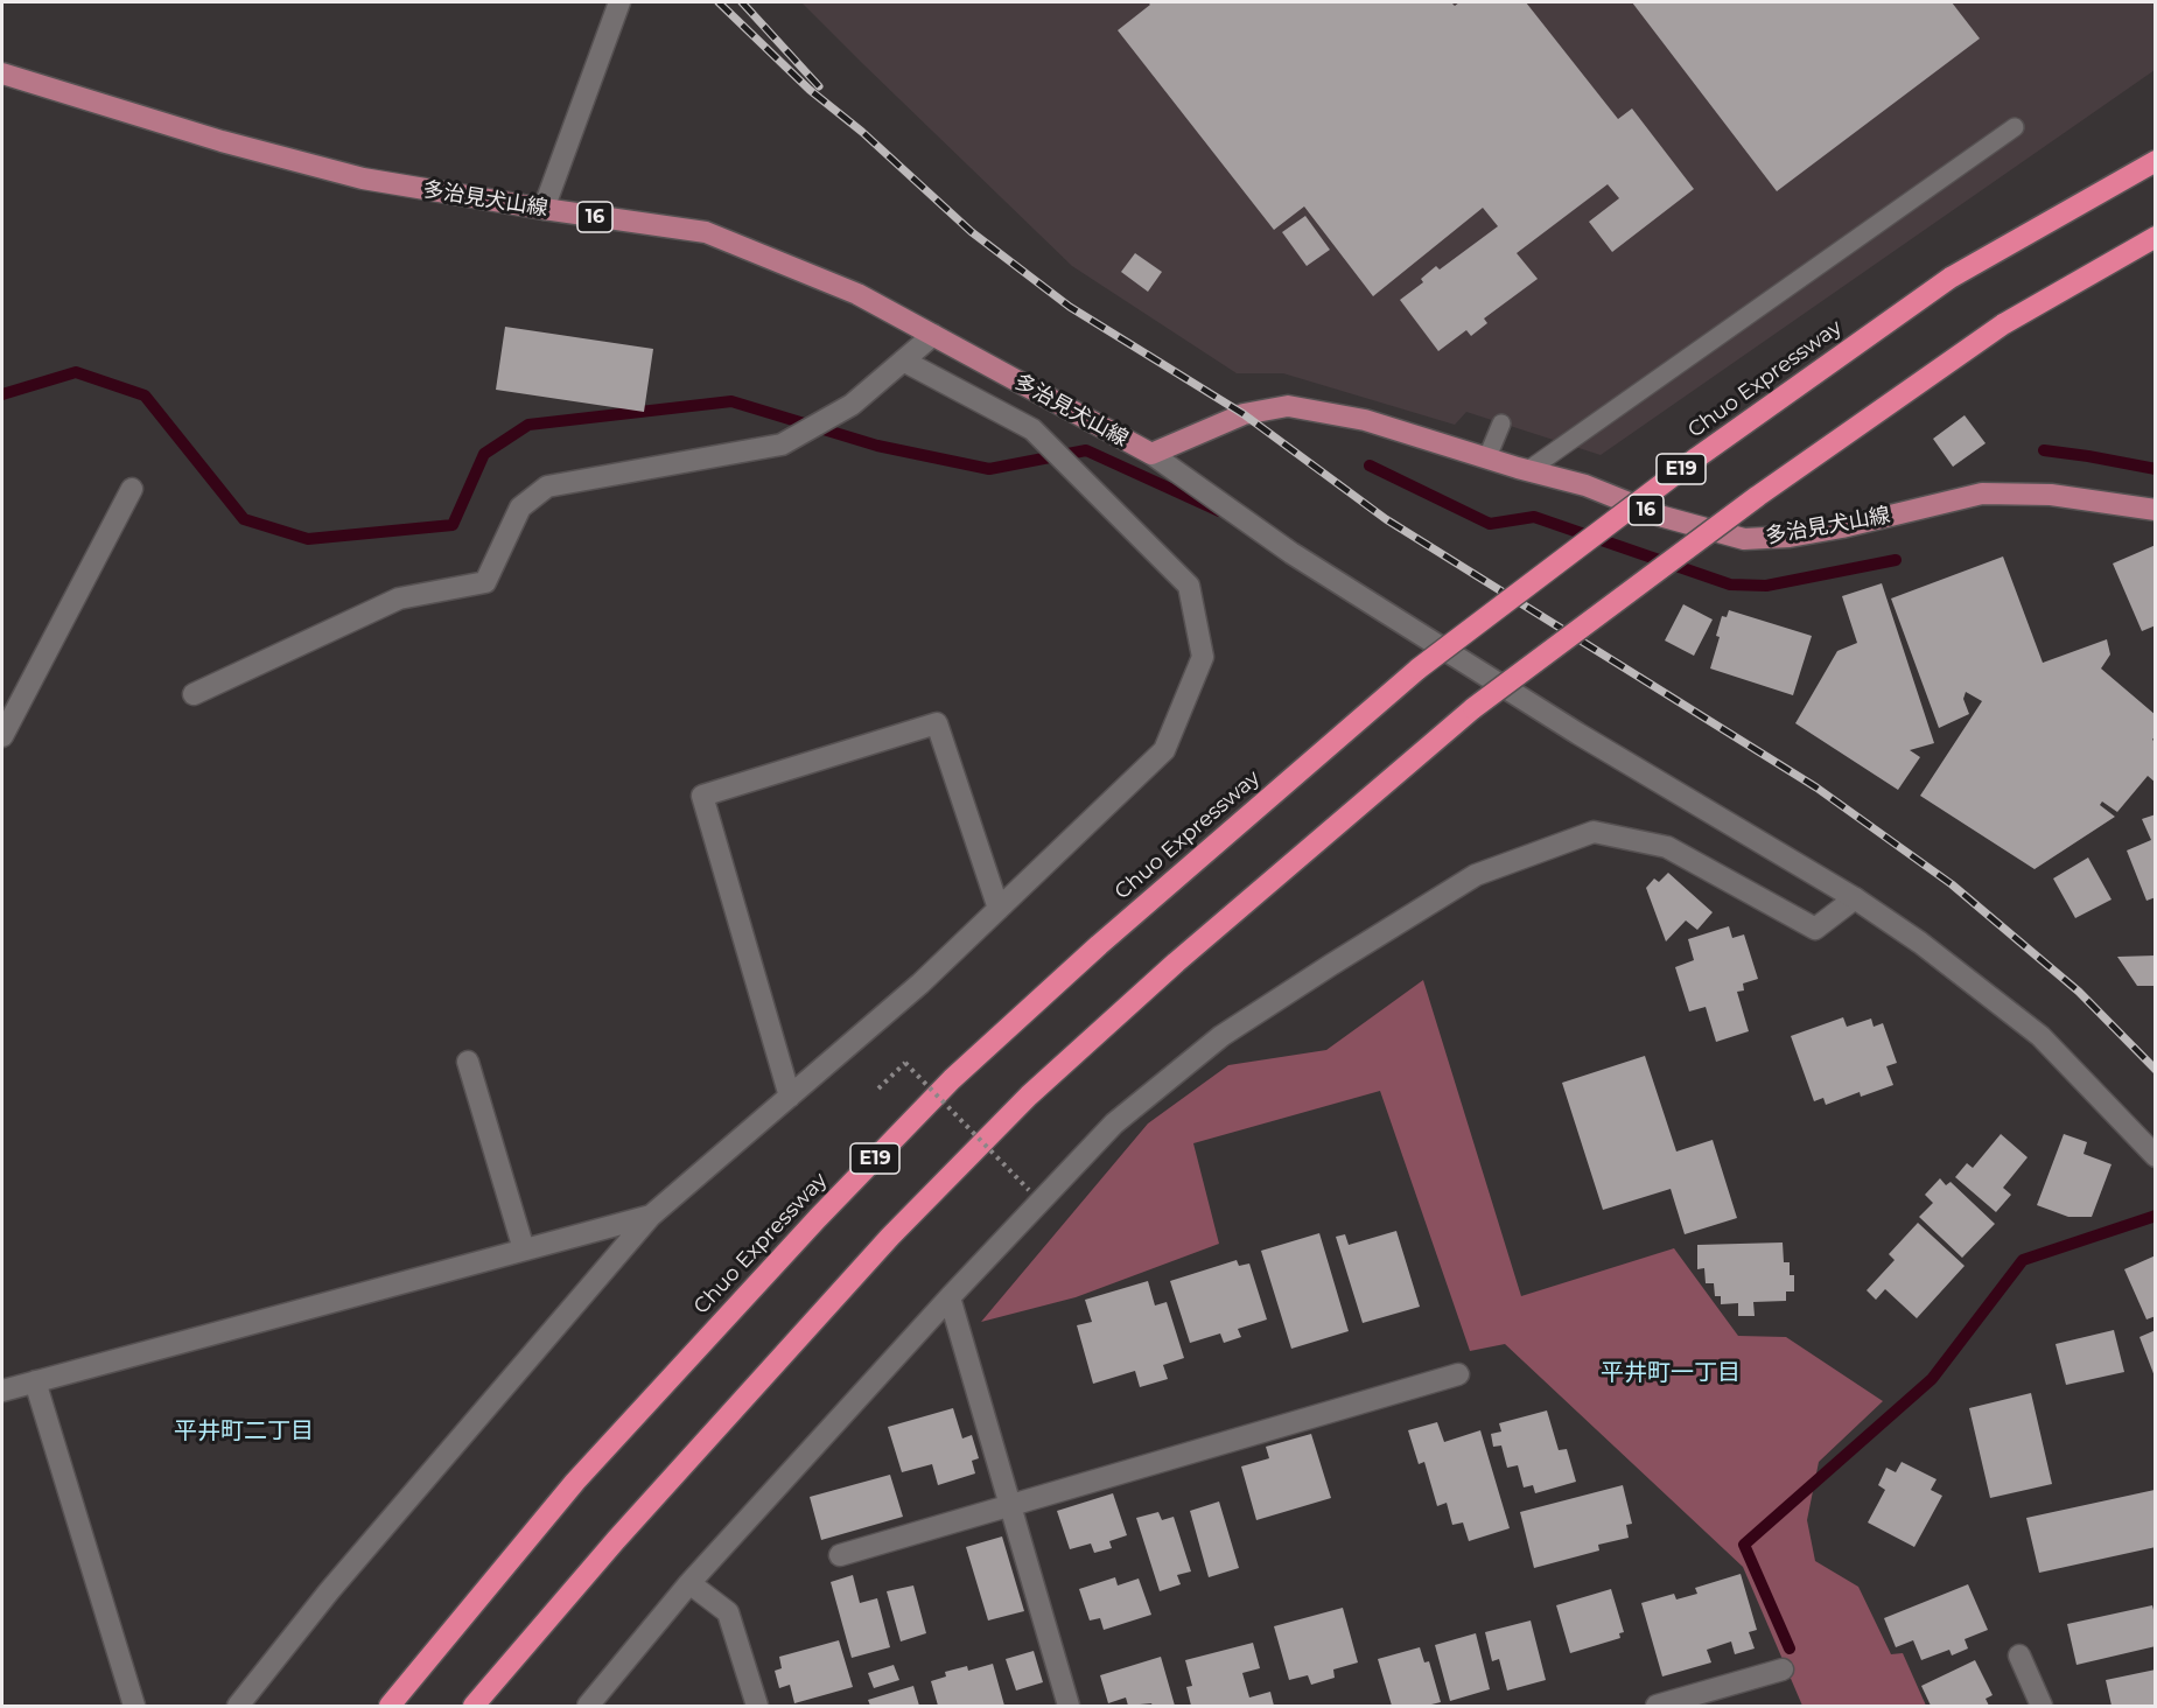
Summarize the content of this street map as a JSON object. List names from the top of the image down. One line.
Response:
{"streets":{"highway":["Chuo Expressway","E19"],"main road":["多治見犬山線","16"]},"districts":["平井町一丁目","平井町二丁目"]}
